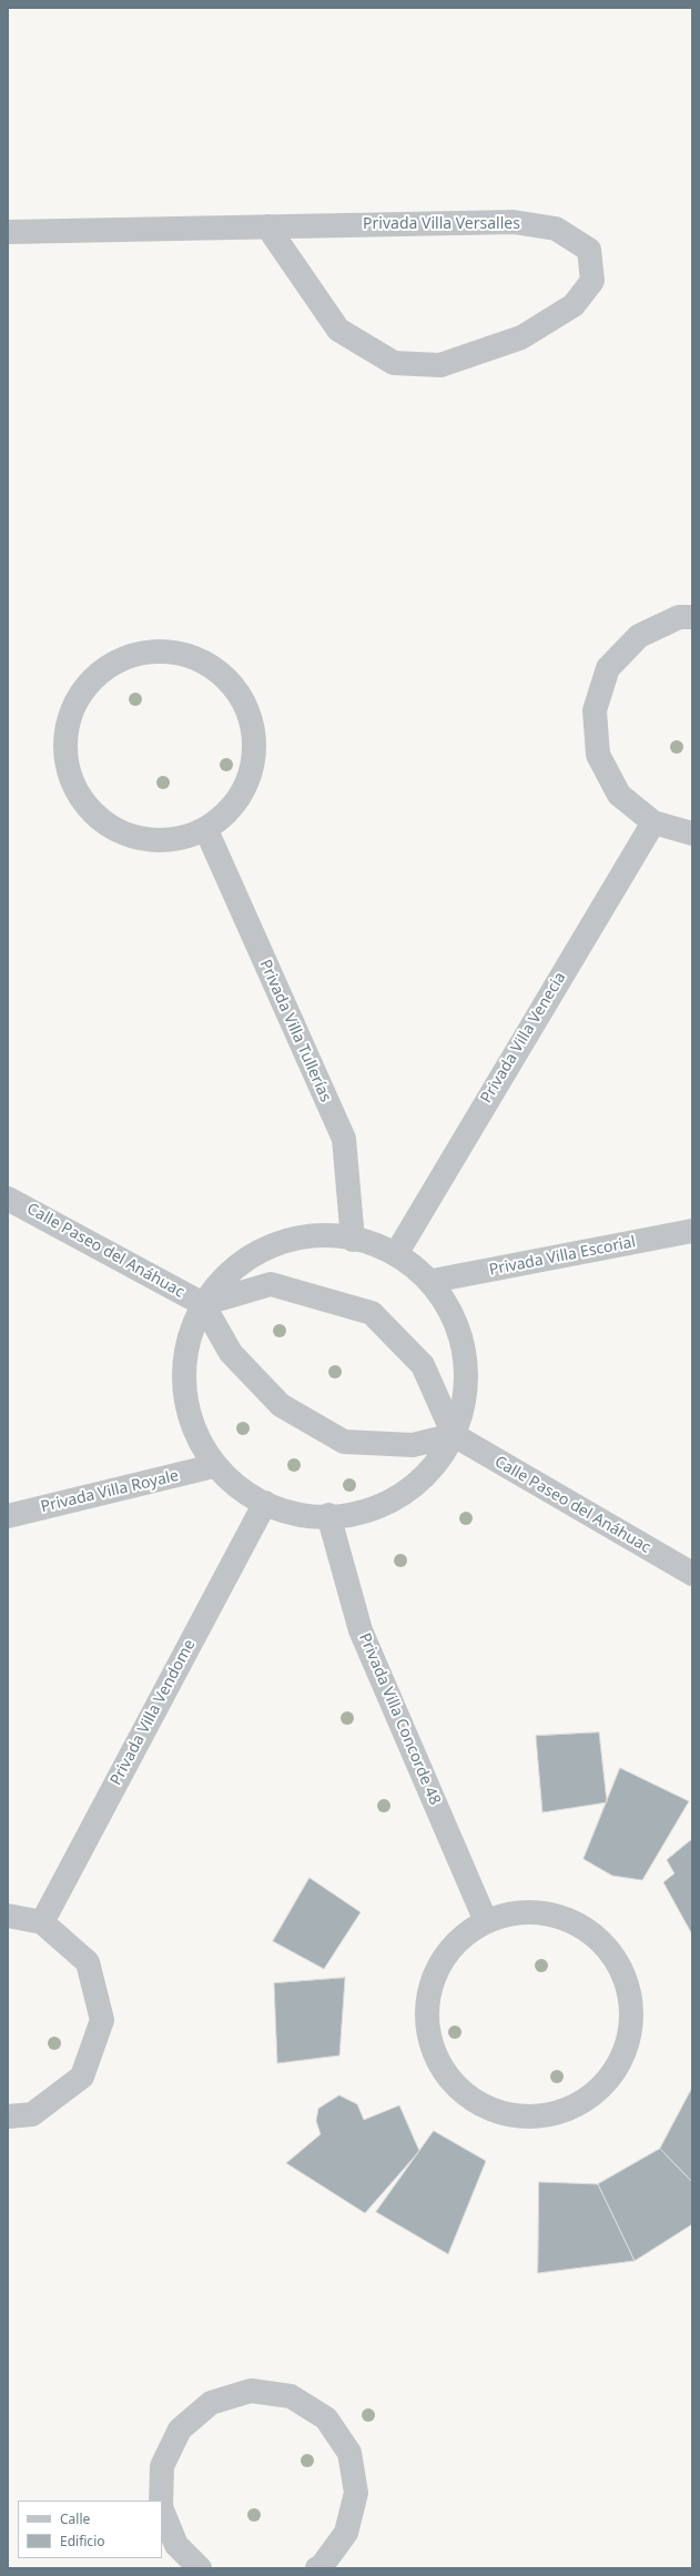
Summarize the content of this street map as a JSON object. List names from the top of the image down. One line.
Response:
{"streets":{"street":["Privada Villa Versalles","Privada Villa Tullerías","Privada Villa Venecia","Calle Paseo del Anáhuac","Privada Villa Escorial","Privada Villa Royale","Privada Villa Vendome","Privada Villa Concorde 48"]},"legend":["Calle","Edificio"]}
